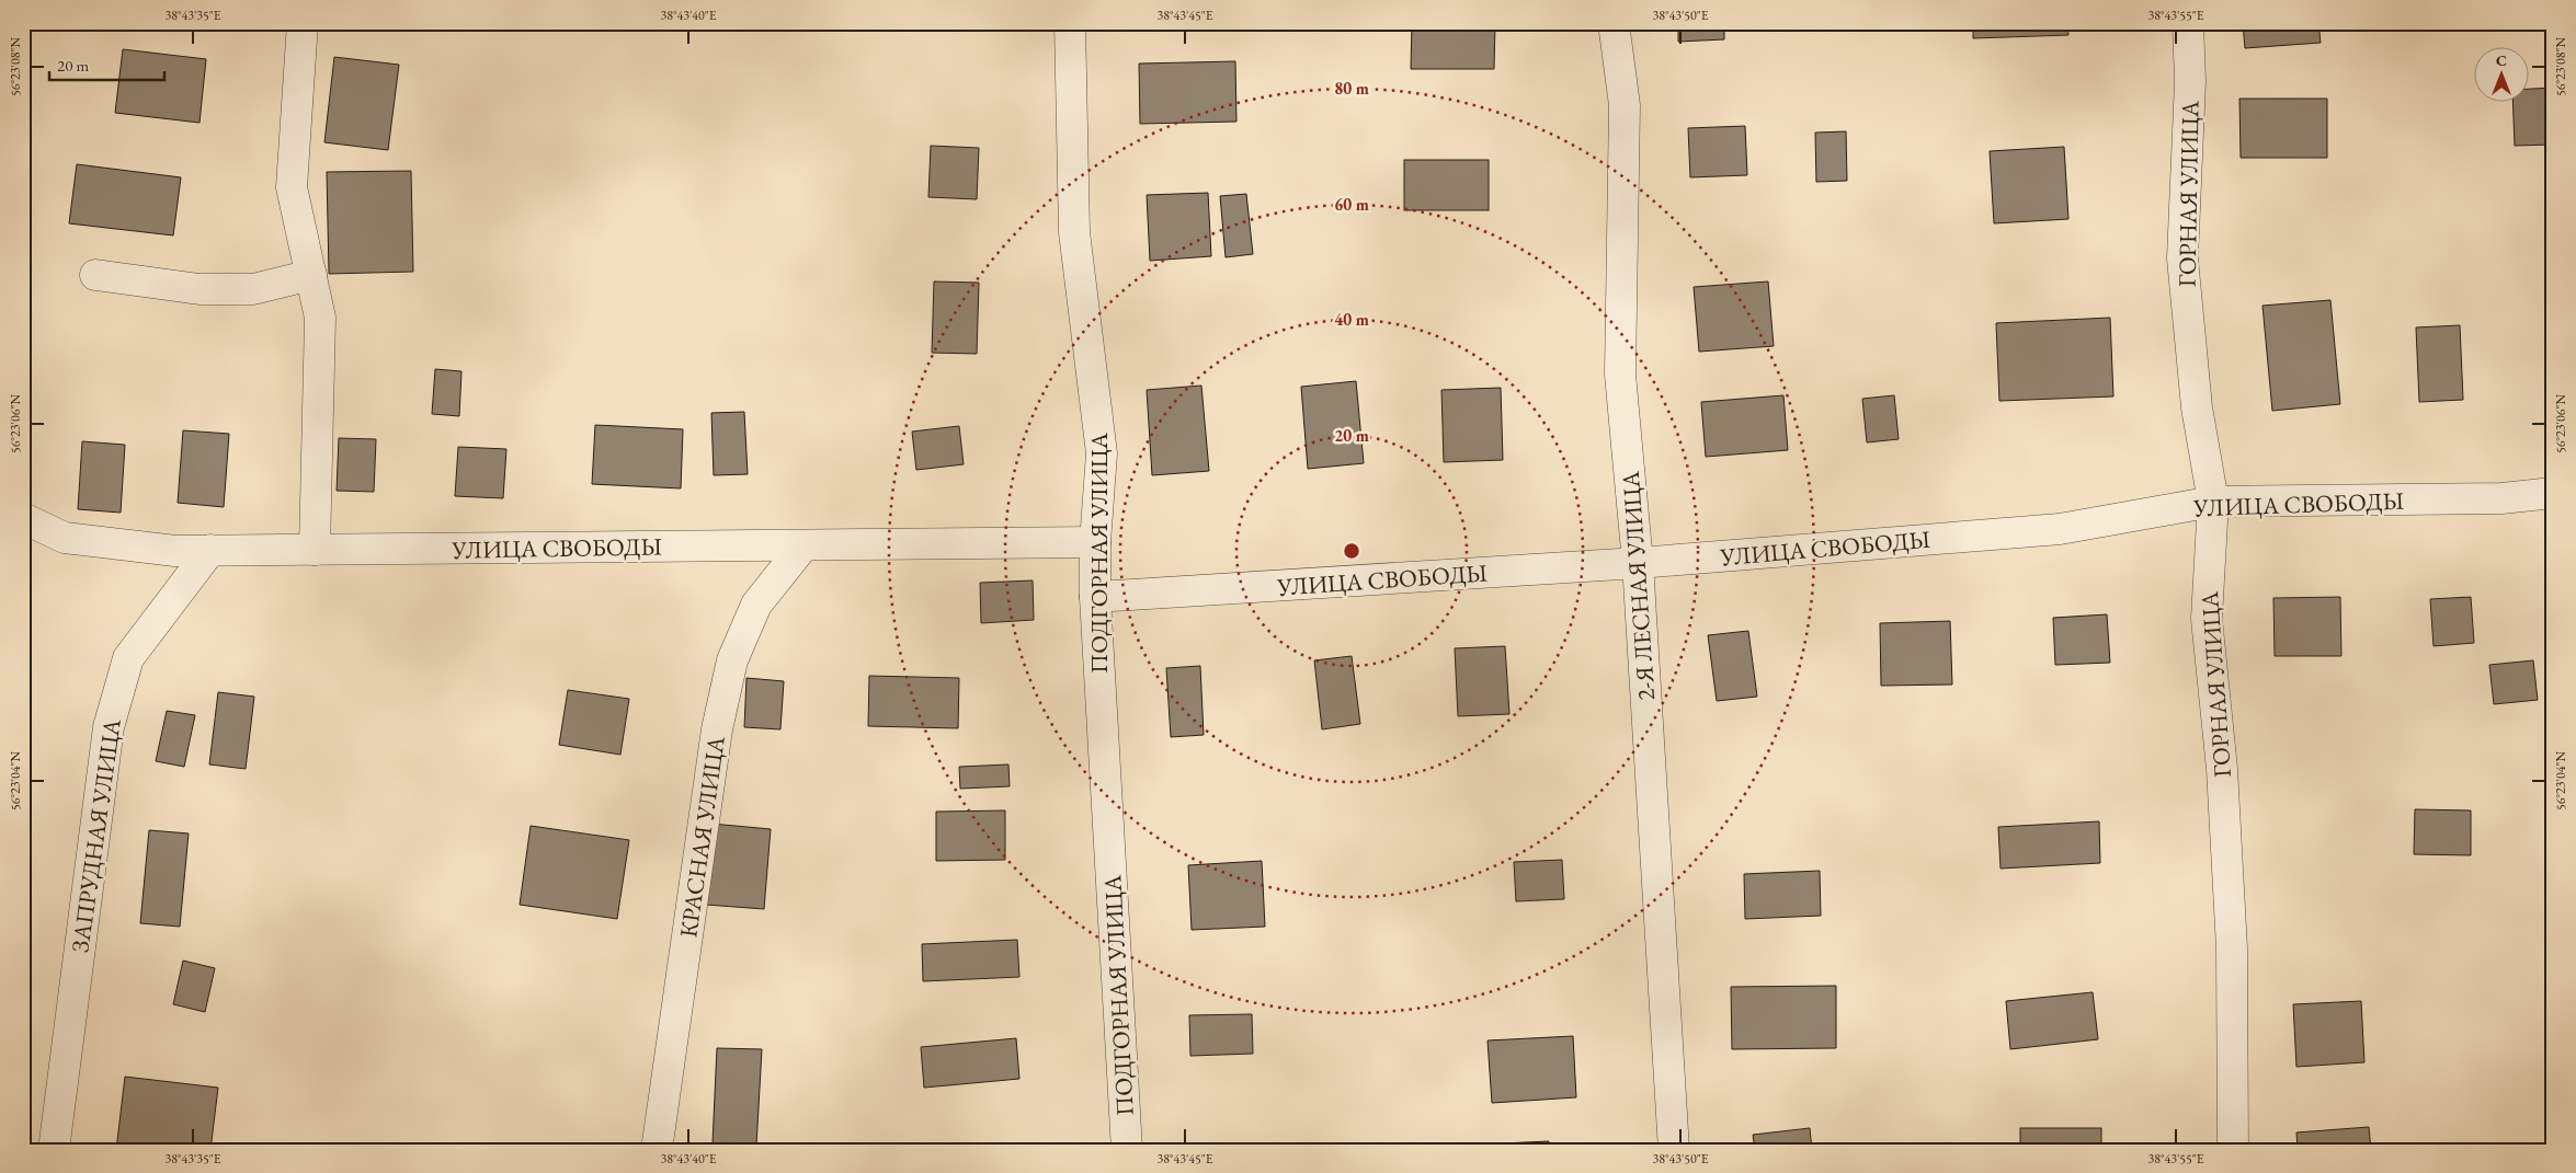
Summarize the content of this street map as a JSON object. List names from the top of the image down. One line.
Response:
{"streets":{"street":["ГОРНАЯ УЛИЦА","УЛИЦА СВОБОДЫ","ПОДГОРНАЯ УЛИЦА","2-Я ЛЕСНАЯ УЛИЦА","ЗАПРУДНАЯ УЛИЦА","КРАСНАЯ УЛИЦА"]},"crossings":[["ГОРНАЯ УЛИЦА","УЛИЦА СВОБОДЫ"],["УЛИЦА СВОБОДЫ","ПОДГОРНАЯ УЛИЦА"],["УЛИЦА СВОБОДЫ","2-Я ЛЕСНАЯ УЛИЦА"],["УЛИЦА СВОБОДЫ","ЗАПРУДНАЯ УЛИЦА"],["УЛИЦА СВОБОДЫ","КРАСНАЯ УЛИЦА"]],"scale_bar":"20 m","north":"top","coordinates":["38°43'35\"E","38°43'40\"E","38°43'45\"E","38°43'50\"E","38°43'55\"E","56°23'08\"N","56°23'06\"N","56°23'04\"N"],"rings":["80 m","60 m","40 m","20 m"]}
